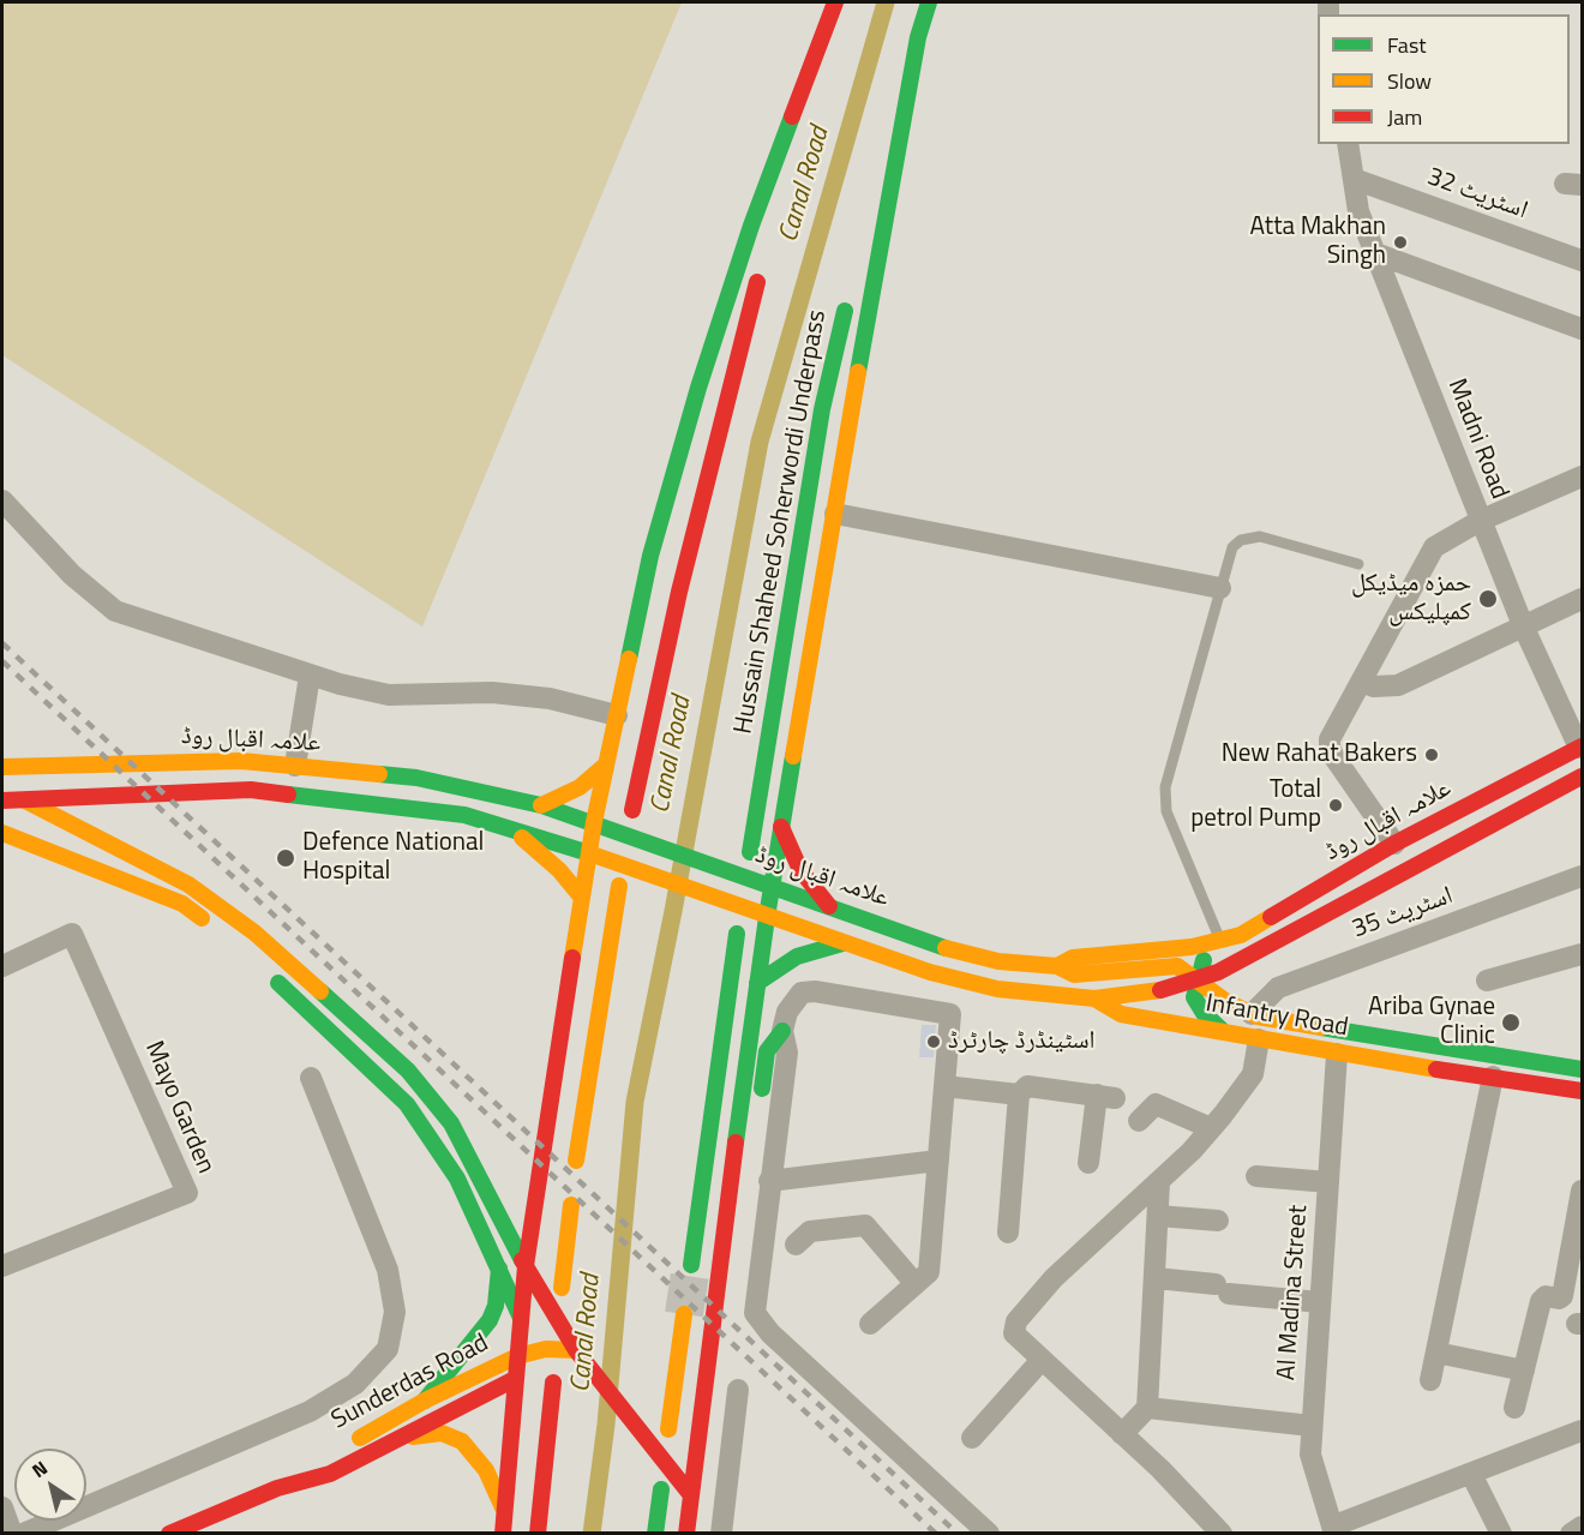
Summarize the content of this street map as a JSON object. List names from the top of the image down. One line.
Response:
{"streets":{"main road":["Hussain Shaheed Soherwordi Underpass","علامہ اقبال روڈ","Infantry Road","Sunderdas Road"],"street":["اسٹریٹ 32","Madni Road","اسٹریٹ 35","Mayo Garden","Al Madina Street"]},"crossings":[["اسٹریٹ 32","Madni Road"],["Madni Road","علامہ اقبال روڈ"],["علامہ اقبال روڈ","Infantry Road"],["اسٹریٹ 35","Infantry Road"],["Infantry Road","Al Madina Street"]],"water":["Canal Road"],"places":["Atta Makhan Singh","حمزہ میڈیکل کمپلیکس","New Rahat Bakers","Total petrol Pump","Defence National Hospital","Ariba Gynae Clinic","اسٹینڈرڈ چارٹرڈ"],"legend":["Fast","Slow","Jam"],"north":"top left"}
